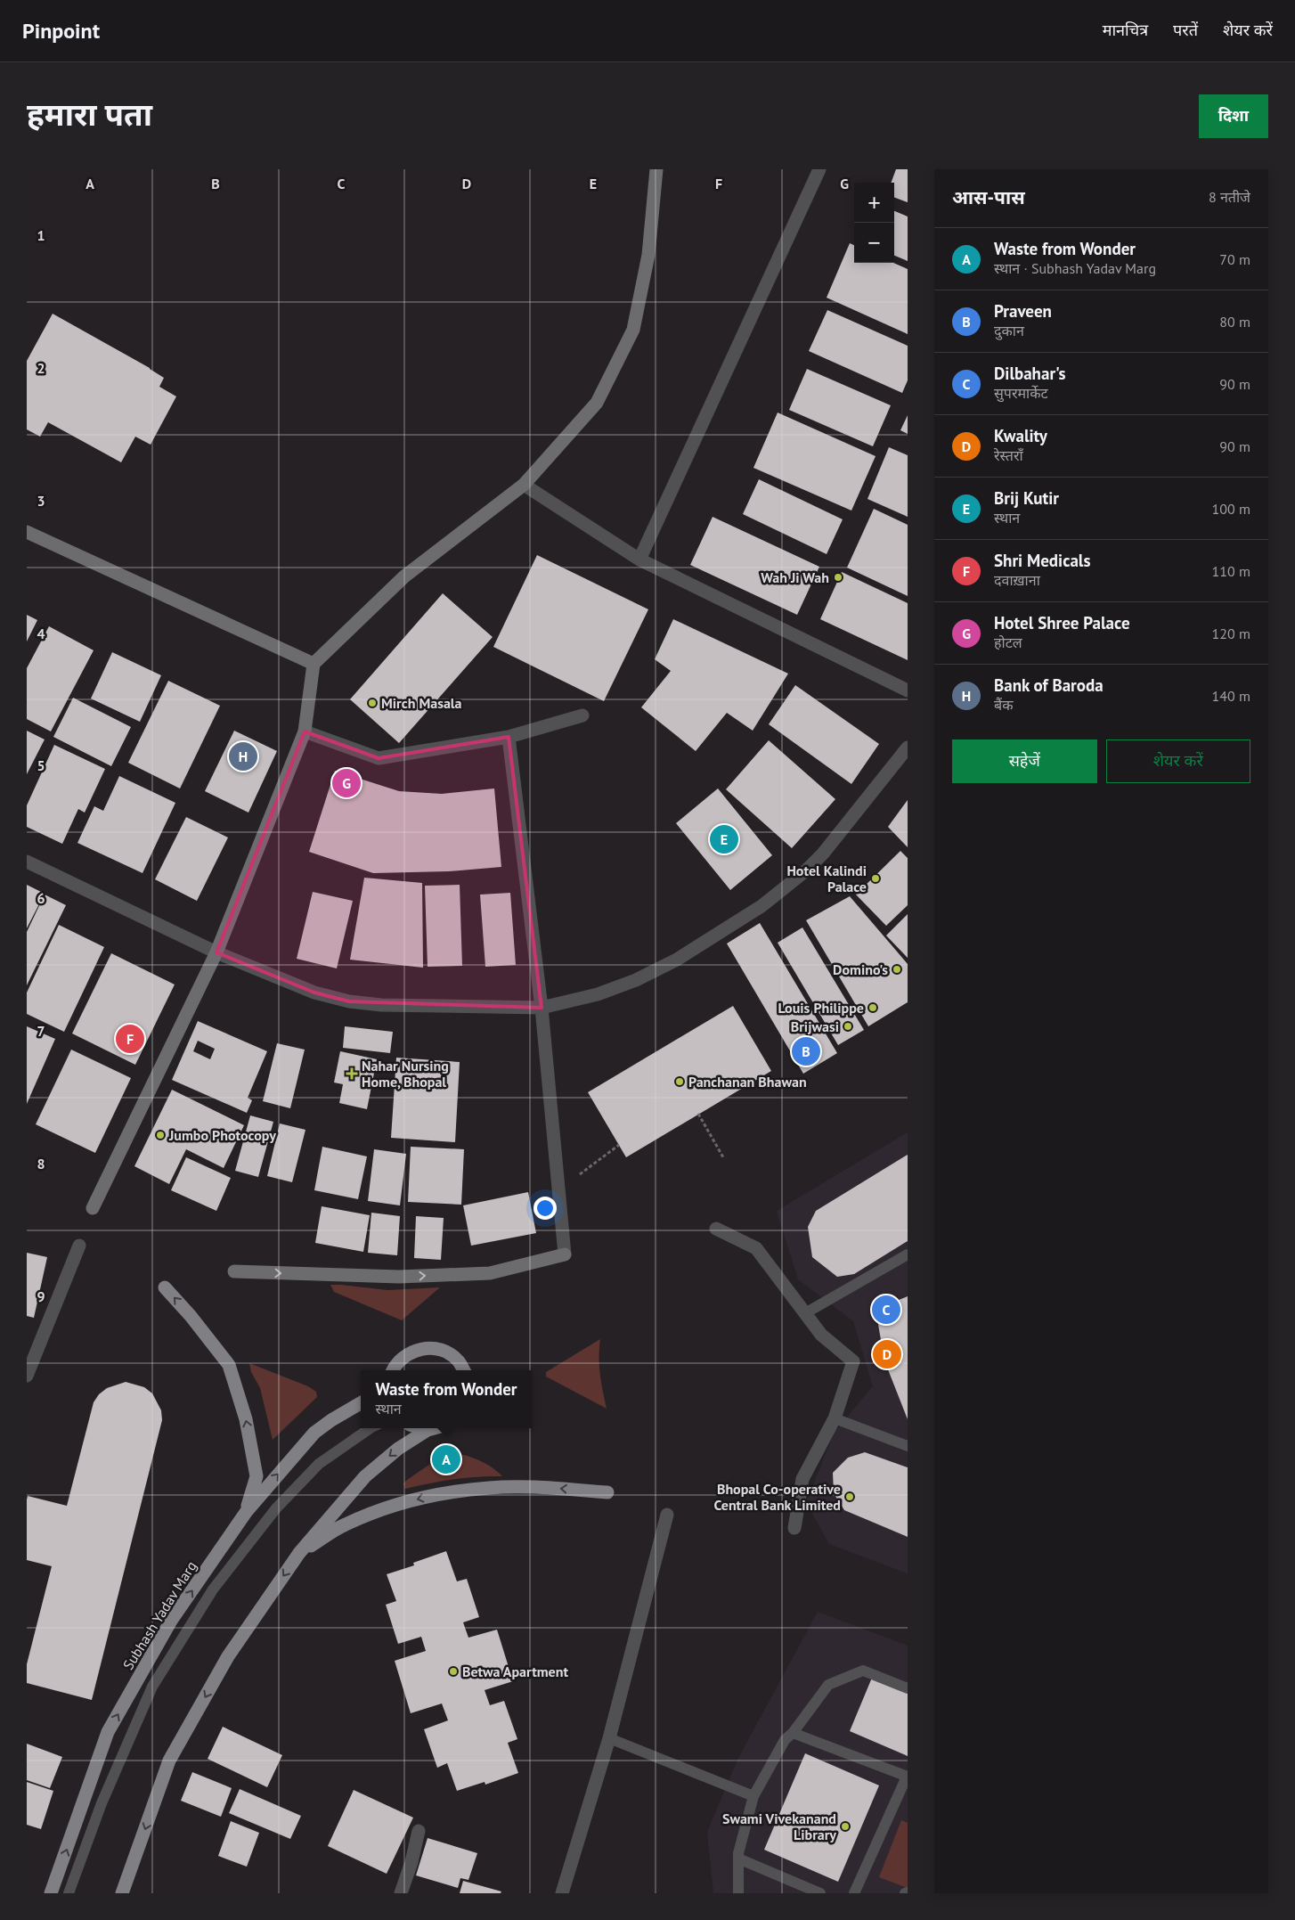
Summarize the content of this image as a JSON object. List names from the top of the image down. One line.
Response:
{"streets":{"main road":["Subhash Yadav Marg"]},"places":{"other":["Wah Ji Wah","Mirch Masala","Hotel Kalindi Palace","Domino's","Louis Philippe","Brijwasi","Panchanan Bhawan","Jumbo Photocopy","Bhopal Co-operative Central Bank Limited","Betwa Apartment","Swami Vivekanand Library"],"health":["Nahar Nursing Home, Bhopal"]},"page":{"header":"Pinpoint","nav":["मानचित्र","परतें","शेयर करें"],"title":"हमारा पता","buttons":["दिशा",["सहेजें","शेयर करें"]],"heading":["आस-पास","8 नतीजे"],"map_buttons":["+","−"],"list":[{"mark":"A","name":"Waste from Wonder","note":"स्थान · Subhash Yadav Marg","value":"70 m"},{"mark":"B","name":"Praveen","note":"दुकान","value":"80 m"},{"mark":"C","name":"Dilbahar's","note":"सुपरमार्केट","value":"90 m"},{"mark":"D","name":"Kwality","note":"रेस्तराँ","value":"90 m"},{"mark":"E","name":"Brij Kutir","note":"स्थान","value":"100 m"},{"mark":"F","name":"Shri Medicals","note":"दवाख़ाना","value":"110 m"},{"mark":"G","name":"Hotel Shree Palace","note":"होटल","value":"120 m"},{"mark":"H","name":"Bank of Baroda","note":"बैंक","value":"140 m"}],"pins":["H","G","E","F","B","C","D","A"],"popup":["Waste from Wonder","स्थान"]},"grid":{"columns":["A","B","C","D","E","F","G"],"rows":["1","2","3","4","5","6","7","8","9"]}}
